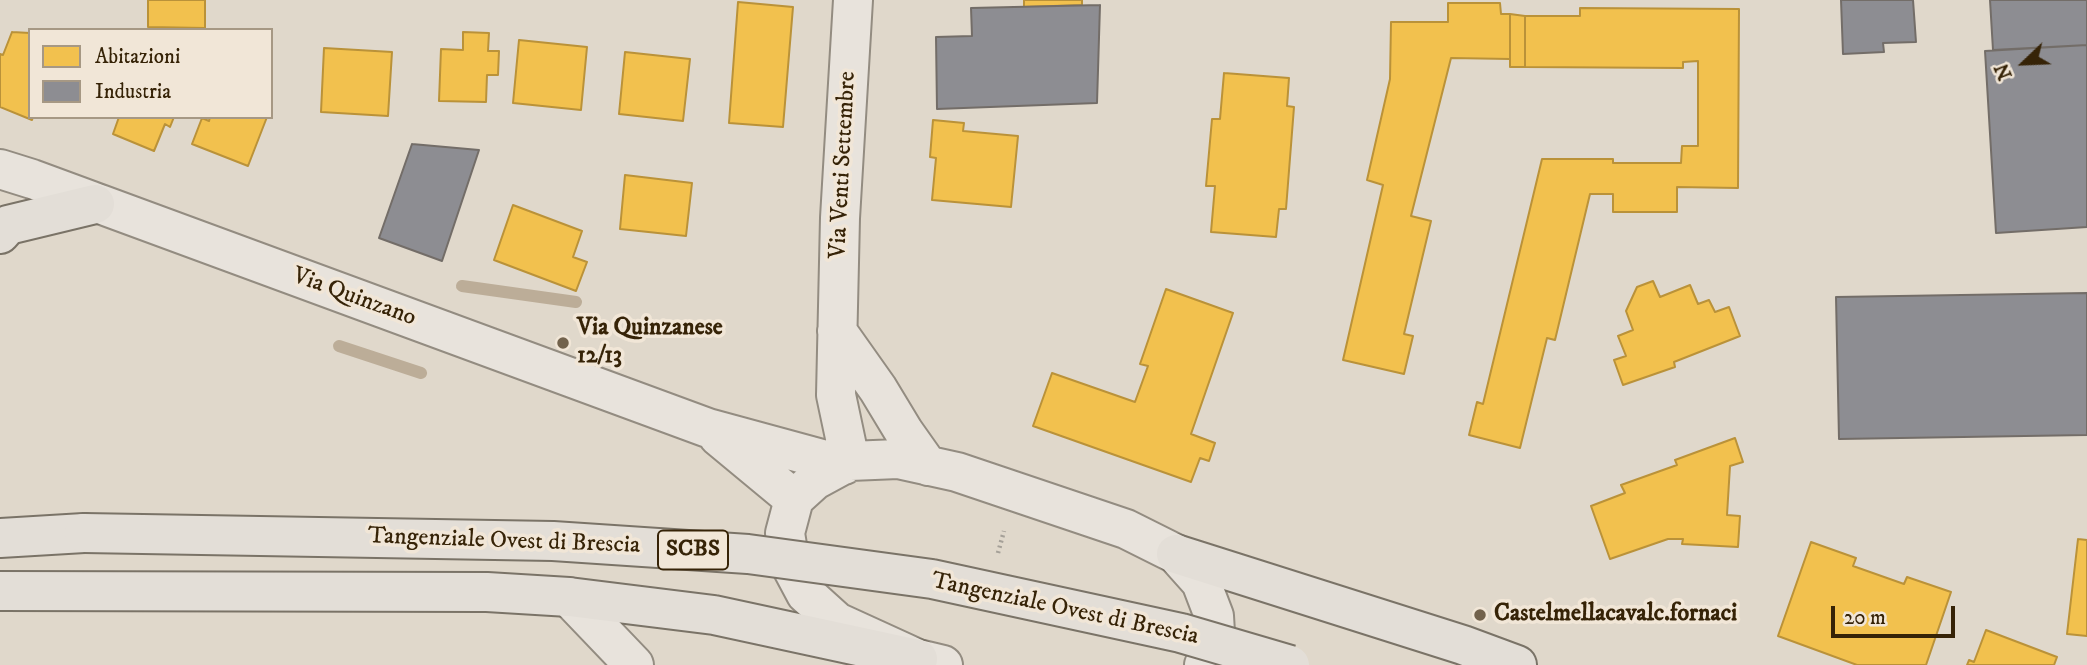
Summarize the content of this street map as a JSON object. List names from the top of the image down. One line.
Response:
{"streets":{"main road":["Tangenziale Ovest di Brescia","SCBS"],"street":["Via Venti Settembre","Via Quinzano"]},"crossings":[["Via Venti Settembre","Via Quinzano"]],"places":["Via Quinzanese 12/13","Castelmellacavalc.fornaci"],"legend":["Abitazioni","Industria"],"scale_bar":"20 m","north":"bottom left"}
